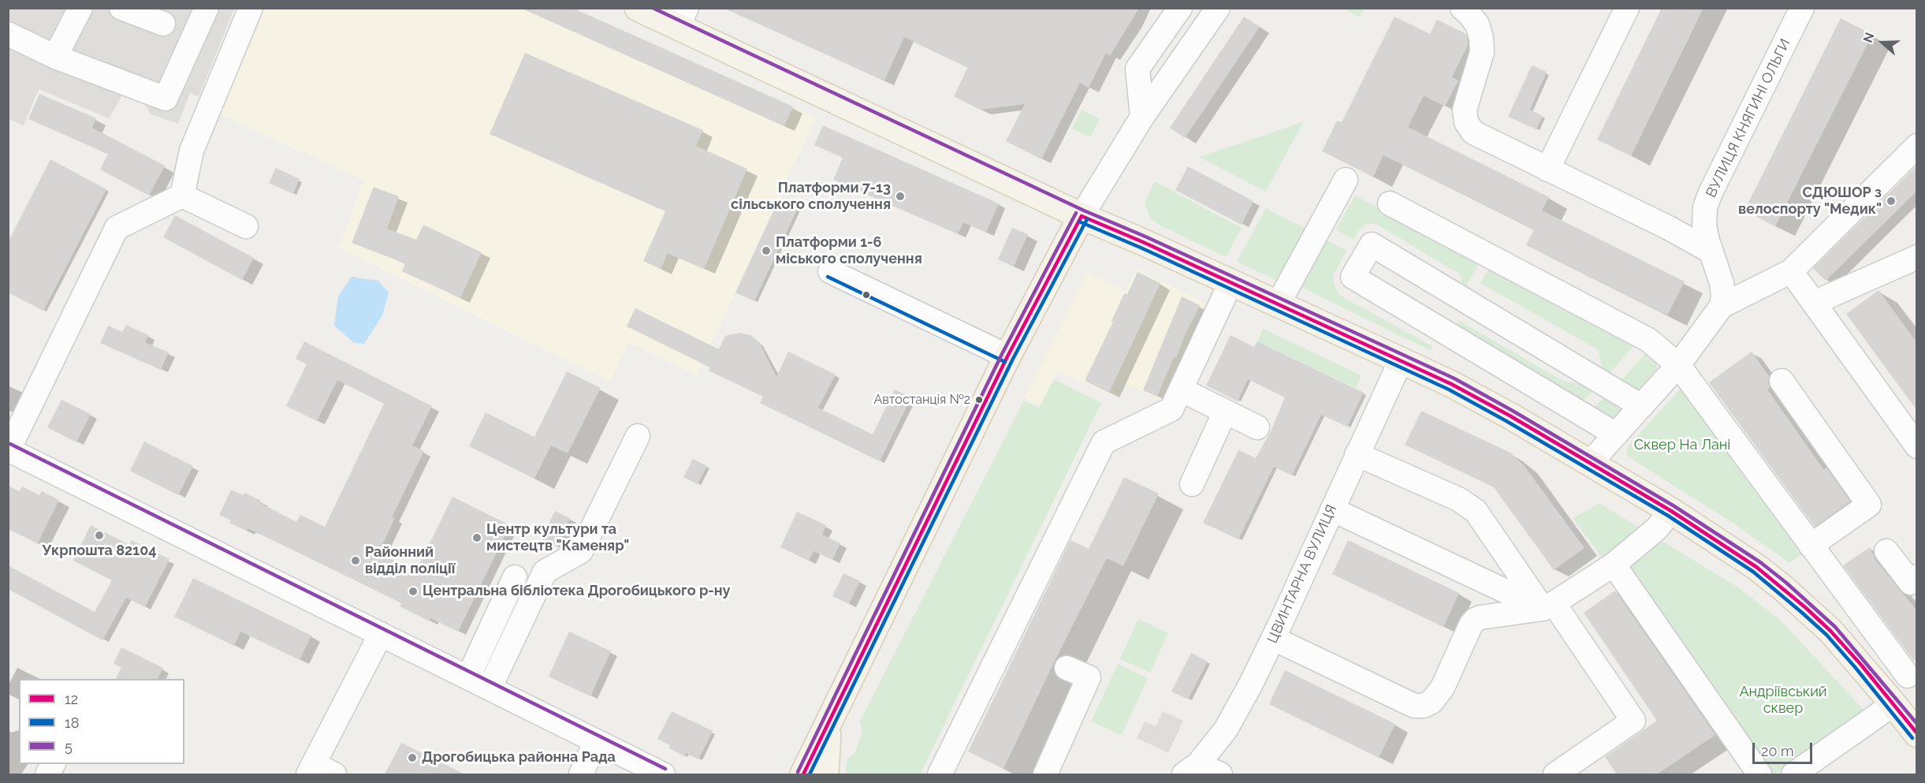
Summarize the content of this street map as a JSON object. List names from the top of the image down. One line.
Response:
{"streets":{"street":["ВУЛИЦЯ КНЯГИНІ ОЛЬГИ","ЦВИНТАРНА ВУЛИЦЯ"]},"parks":["Сквер На Лані","Андріївський сквер"],"places":["Платформи 7-13 сільського сполучення","СДЮШОР з велоспорту \"Медик\"","Платформи 1-6 міського сполучення","Автостанція №2","Укрпошта 82104","Центр культури та мистецтв \"Каменяр\"","Районний відділ поліції","Центральна бібліотека Дрогобицького р-ну","Дрогобицька районна Рада"],"lines":["transit line 5","transit line 12","transit line 18"],"legend":["12","18","5"],"scale_bar":"20 m","north":"left"}
